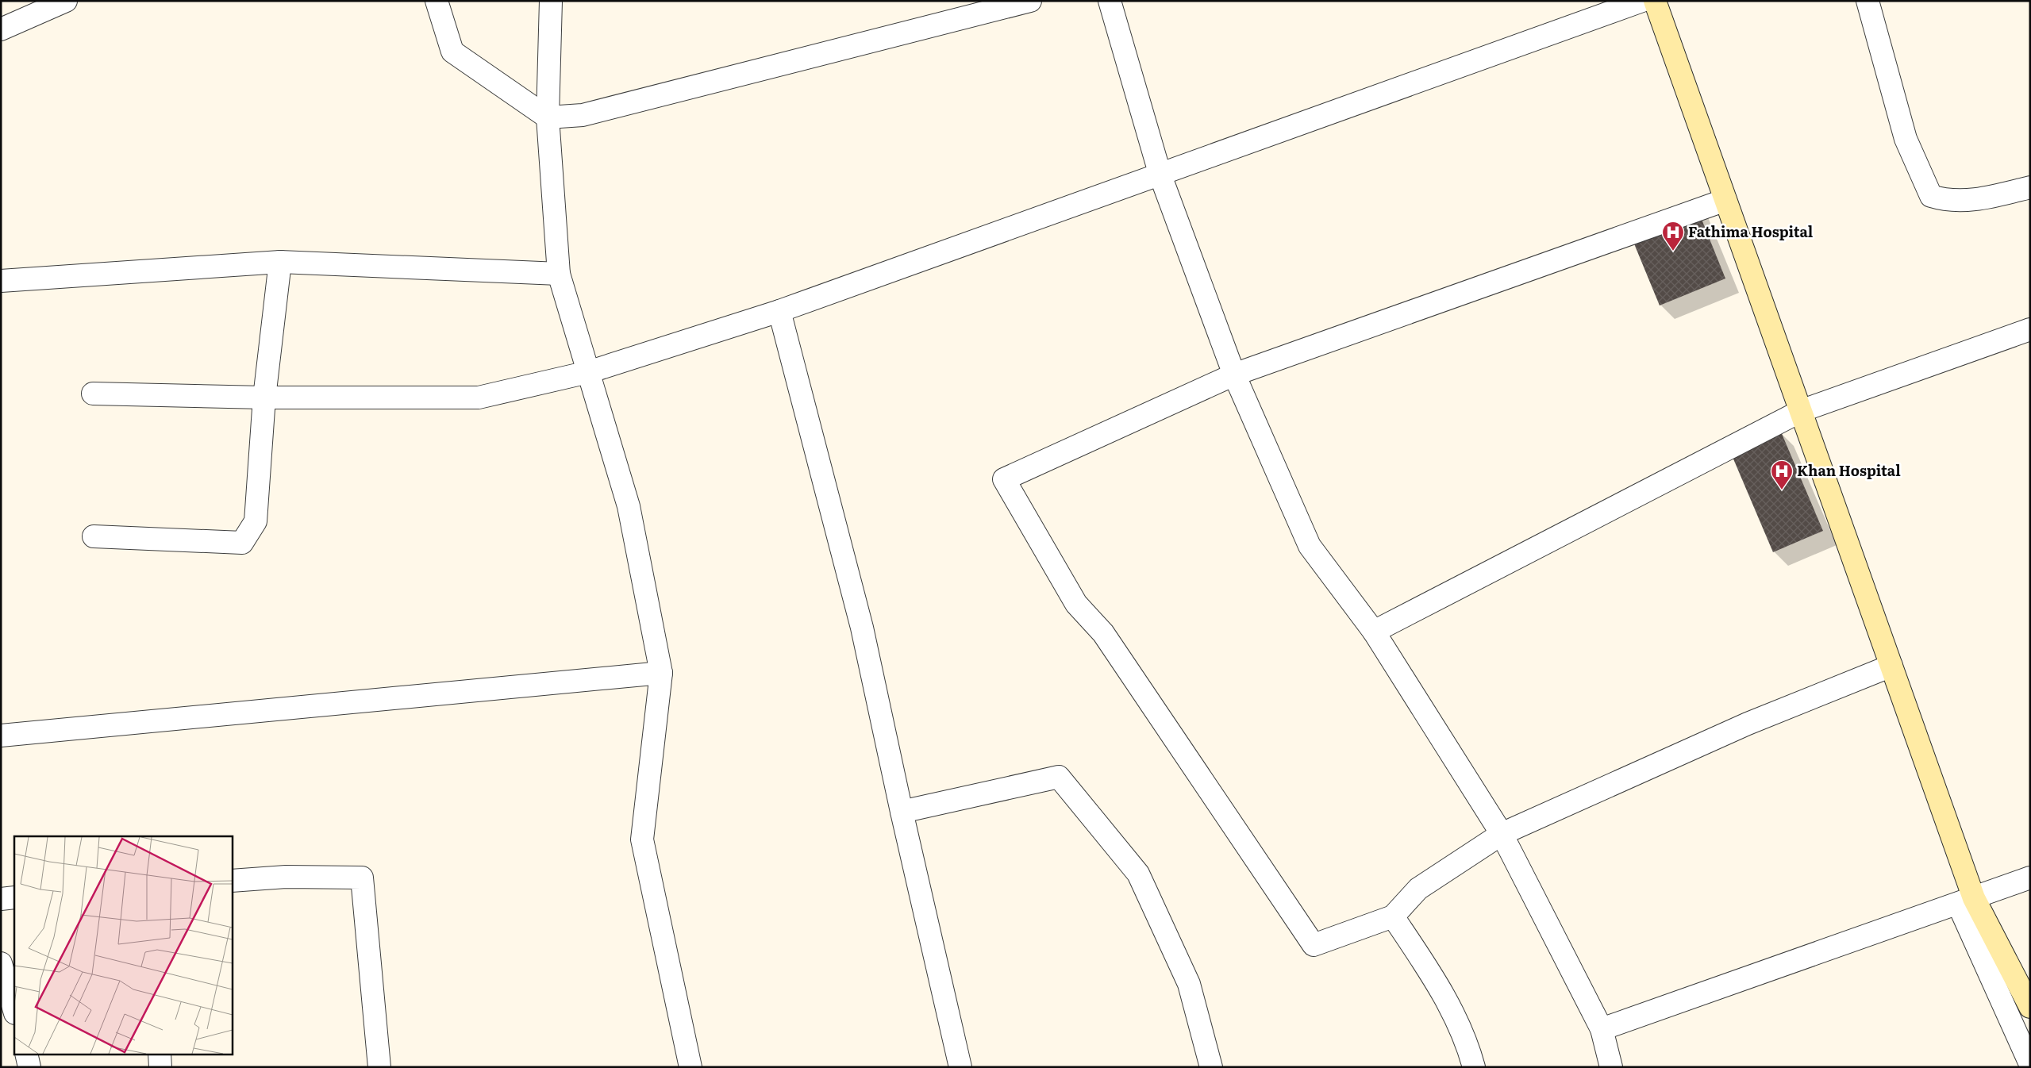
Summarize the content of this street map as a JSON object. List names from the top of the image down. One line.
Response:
{"places":{"hospital":["Fathima Hospital","Khan Hospital"]}}
